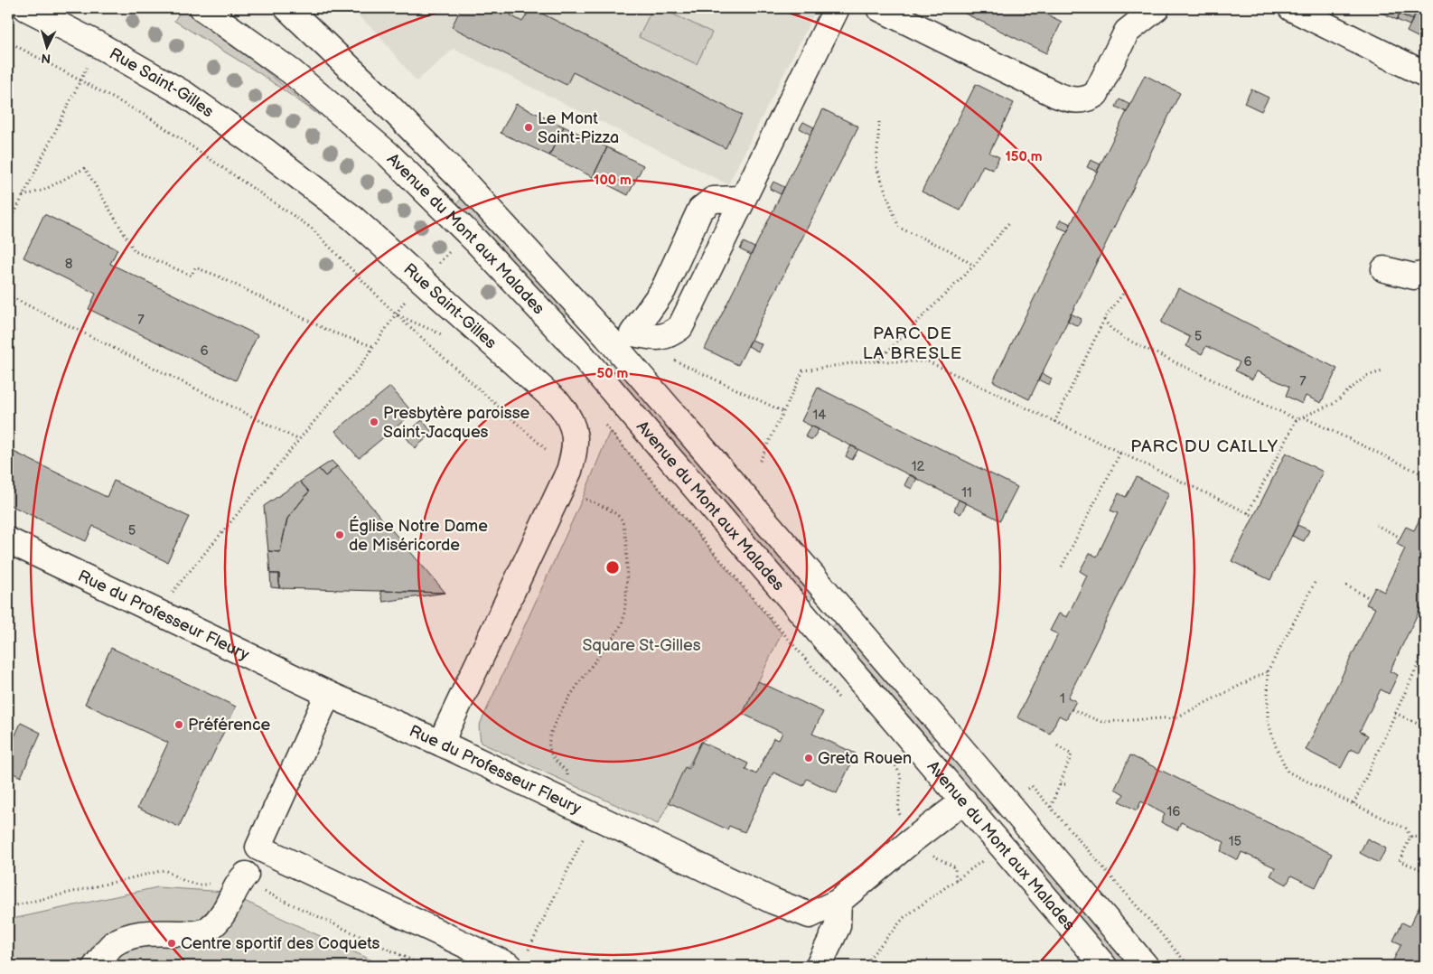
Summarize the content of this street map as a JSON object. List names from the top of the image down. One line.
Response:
{"streets":{"street":["Rue Saint-Gilles","Avenue du Mont aux Malades","Rue du Professeur Fleury"]},"crossings":[["Rue Saint-Gilles","Rue du Professeur Fleury"],["Avenue du Mont aux Malades","Rue du Professeur Fleury"]],"districts":["PARC DE LA BRESLE","PARC DU CAILLY"],"parks":["Square St-Gilles"],"places":["Le Mont Saint-Pizza","Presbytère paroisse Saint-Jacques","Église Notre Dame de Miséricorde","Préférence","Greta Rouen","Centre sportif des Coquets"],"house_numbers":["8","7","5","6","6","7","14","12","11","5","1","16","15"],"north":"bottom","rings":["150 m","100 m","50 m"]}
